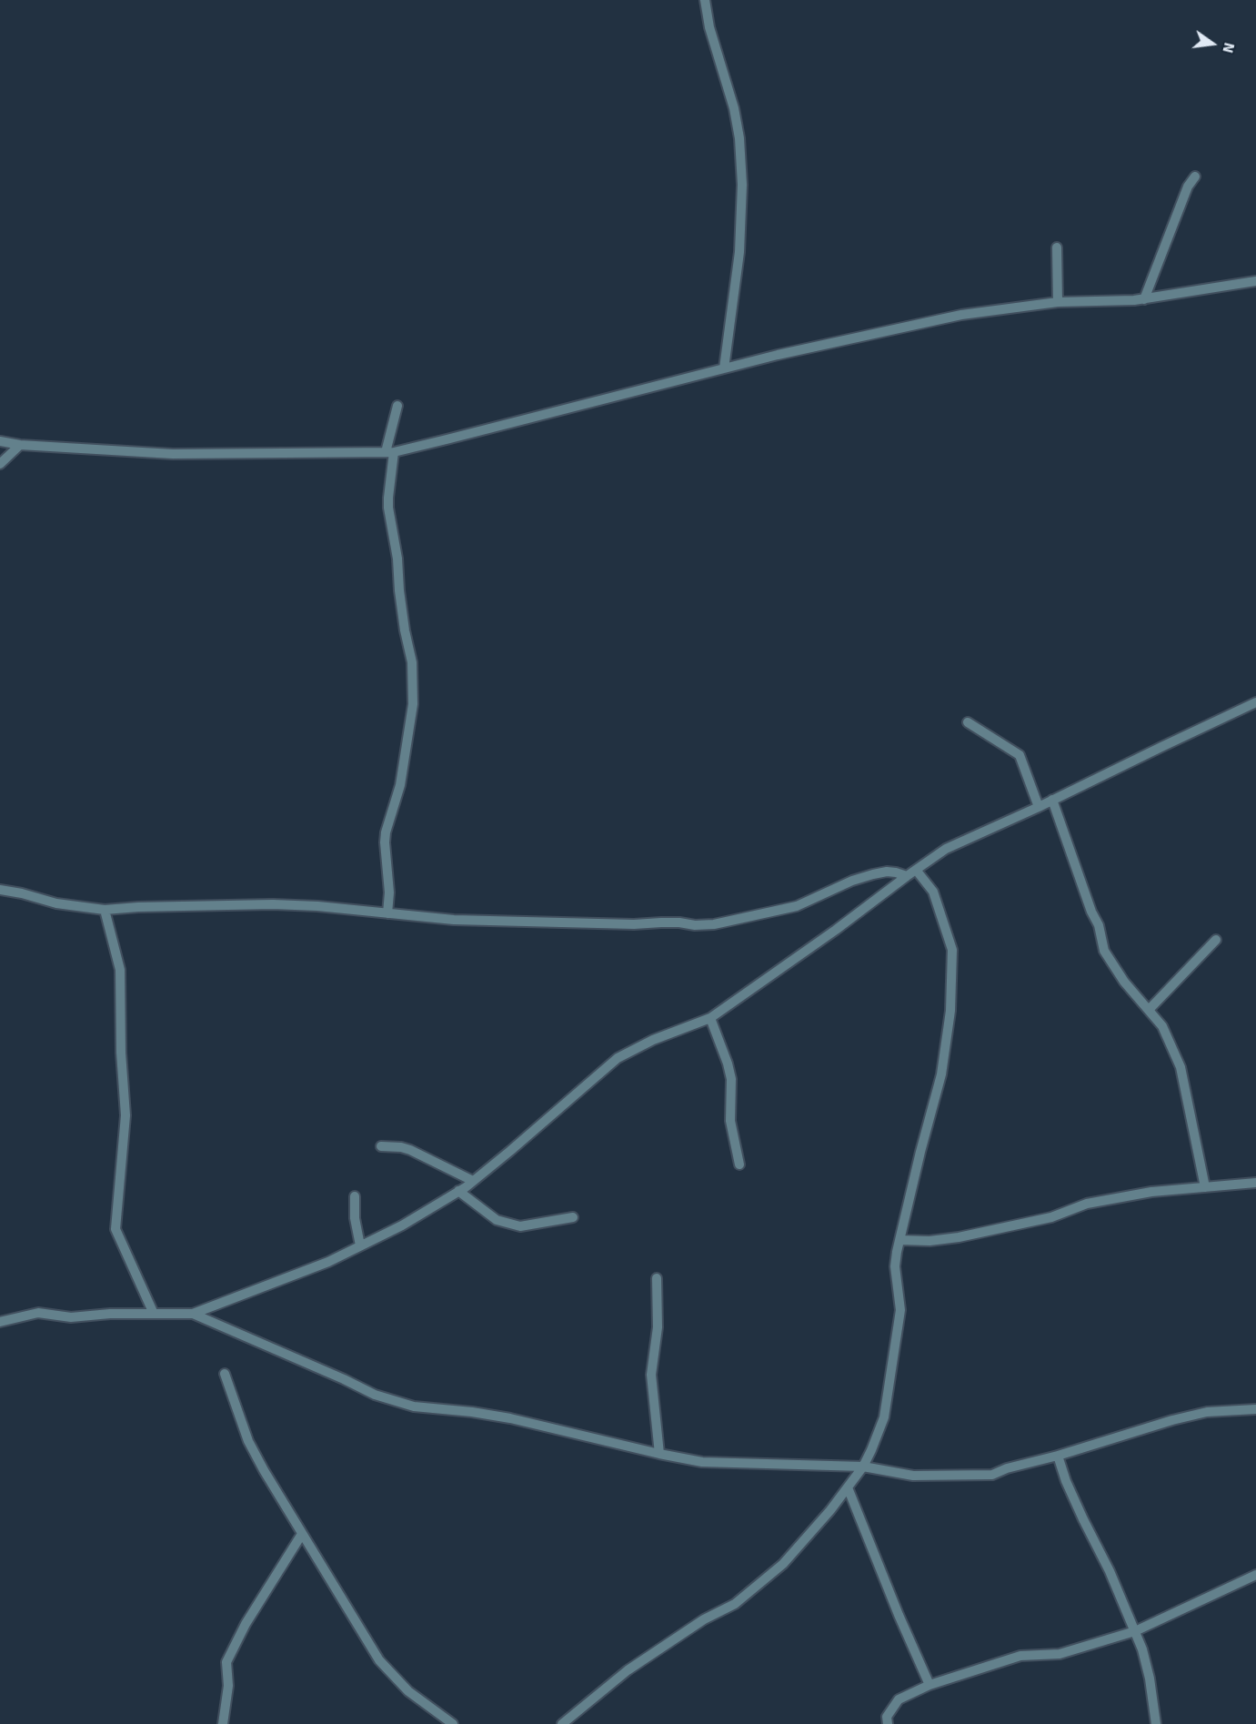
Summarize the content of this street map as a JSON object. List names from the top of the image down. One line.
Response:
{"north":"right"}
